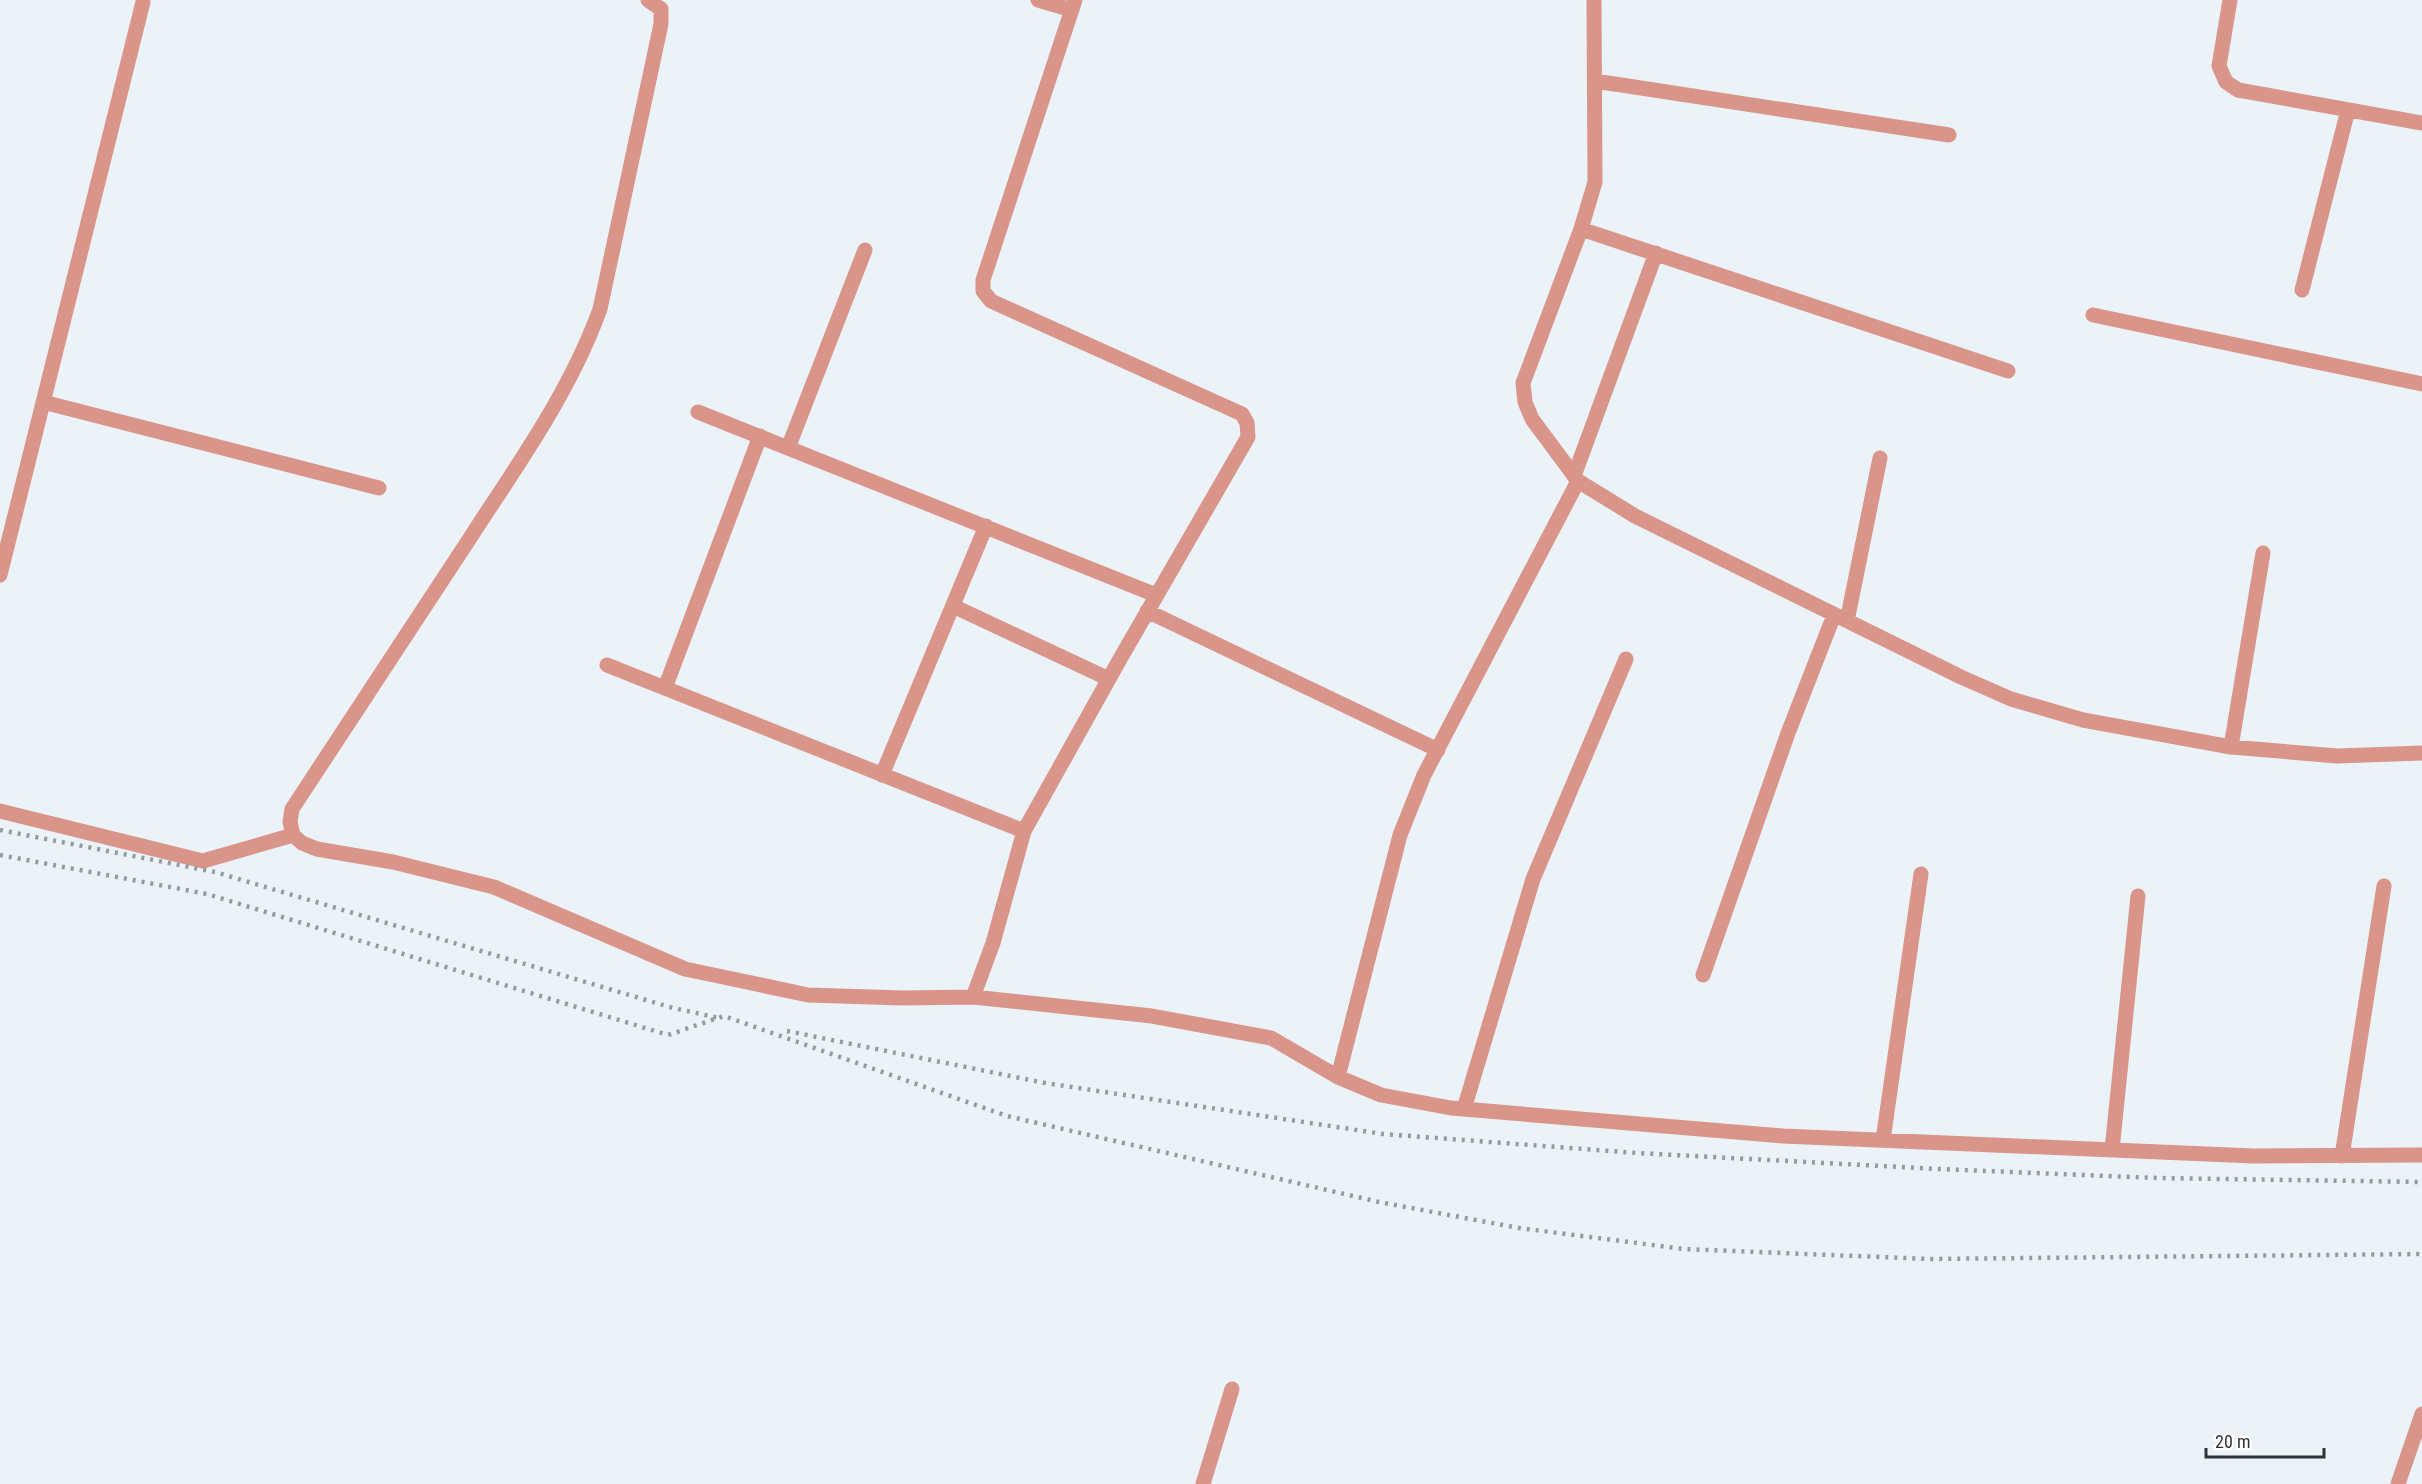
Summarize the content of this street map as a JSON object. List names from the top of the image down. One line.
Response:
{"scale_bar":"20 m"}
